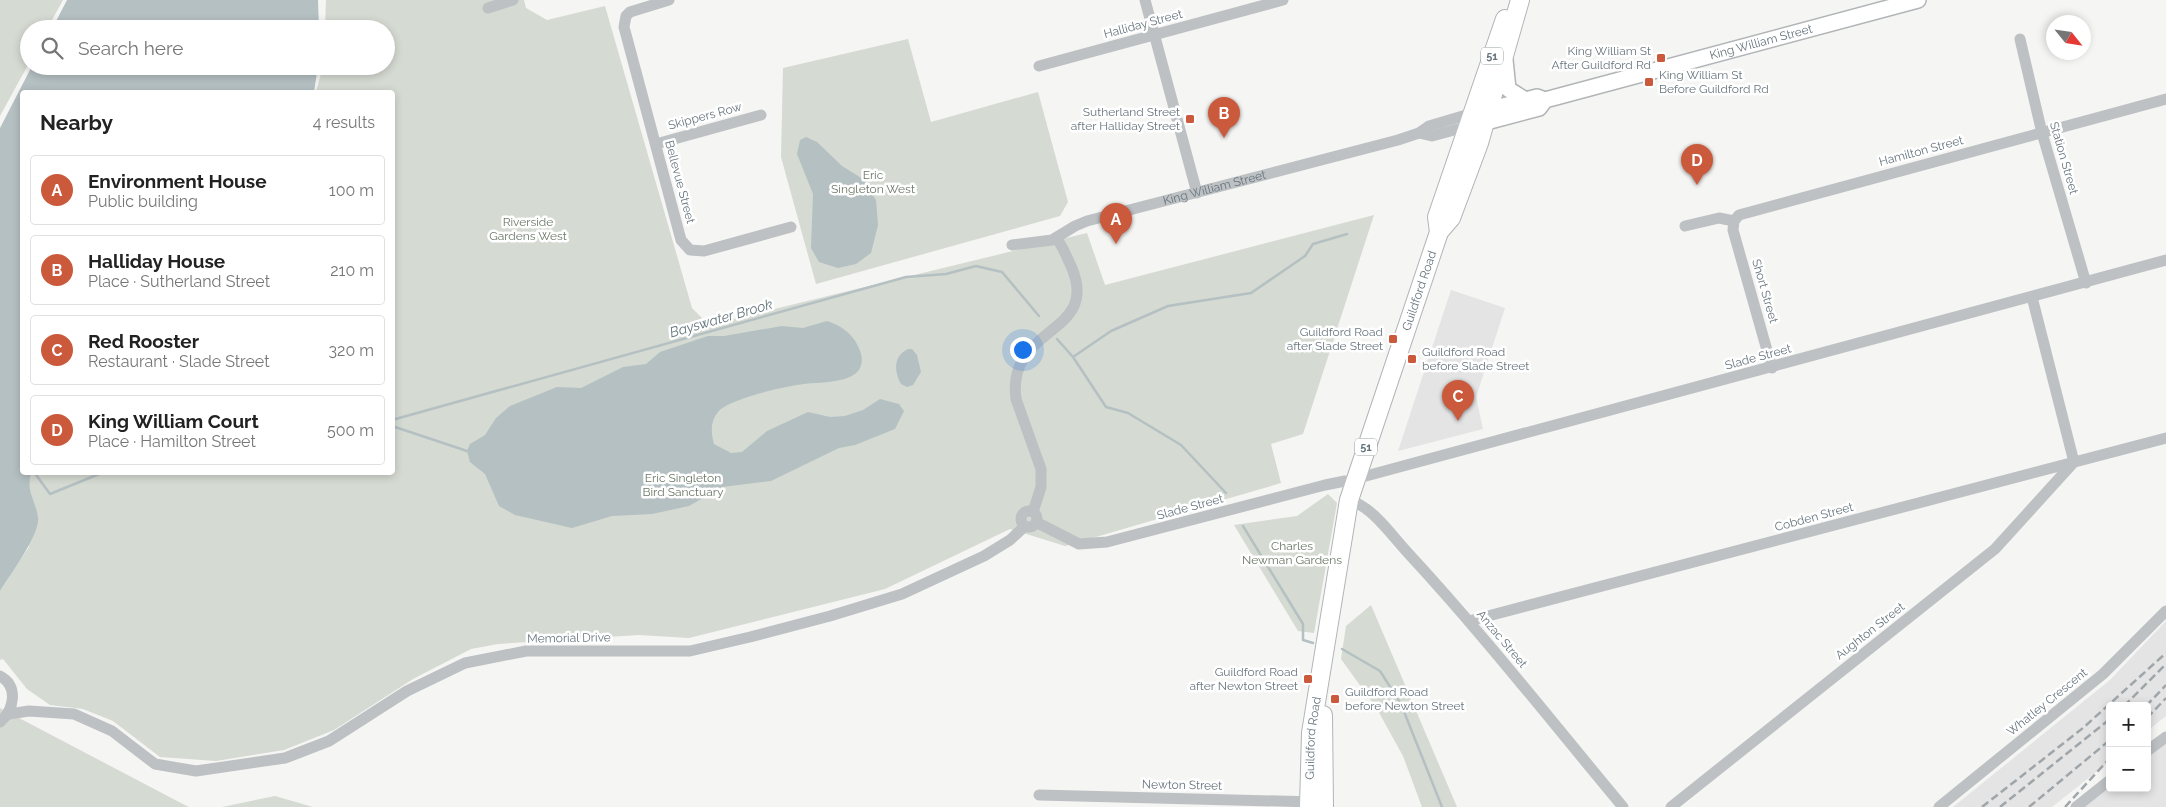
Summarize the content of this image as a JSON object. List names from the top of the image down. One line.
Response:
{"streets":{"highway":["51","Guildford Road"],"main road":["King William Street"],"street":["Halliday Street","Skippers Row","Hamilton Street","Station Street","Bellevue Street","Short Street","Slade Street","Cobden Street","Aughton Street","Memorial Drive","Anzac Street","Whatley Crescent","Newton Street"]},"crossings":[["King William Street","Guildford Road"],["Skippers Row","Bellevue Street"],["Hamilton Street","Station Street"],["Hamilton Street","Short Street"],["Station Street","Slade Street"],["Guildford Road","Slade Street"],["Guildford Road","Anzac Street"],["Guildford Road","Newton Street"],["Short Street","Slade Street"],["Slade Street","Memorial Drive"],["Slade Street","Anzac Street"],["Cobden Street","Aughton Street"],["Cobden Street","Anzac Street"]],"water":["Bayswater Brook"],"parks":["Eric Singleton West","Riverside Gardens West","Eric Singleton Bird Sanctuary","Charles Newman Gardens"],"places":{"transit":["King William St After Guildford Rd","King William St Before Guildford Rd","Sutherland Street after Halliday Street","Guildford Road after Slade Street","Guildford Road before Slade Street","Guildford Road after Newton Street","Guildford Road before Newton Street"]},"north":"bottom right","page":{"search":"Search here","heading":["Nearby","4 results"],"pins":["B","D","A","C"],"list":[{"mark":"A","name":"Environment House","note":"Public building","value":"100 m"},{"mark":"B","name":"Halliday House","note":"Place · Sutherland Street","value":"210 m"},{"mark":"C","name":"Red Rooster","note":"Restaurant · Slade Street","value":"320 m"},{"mark":"D","name":"King William Court","note":"Place · Hamilton Street","value":"500 m"}],"map_buttons":["+","−"]}}
